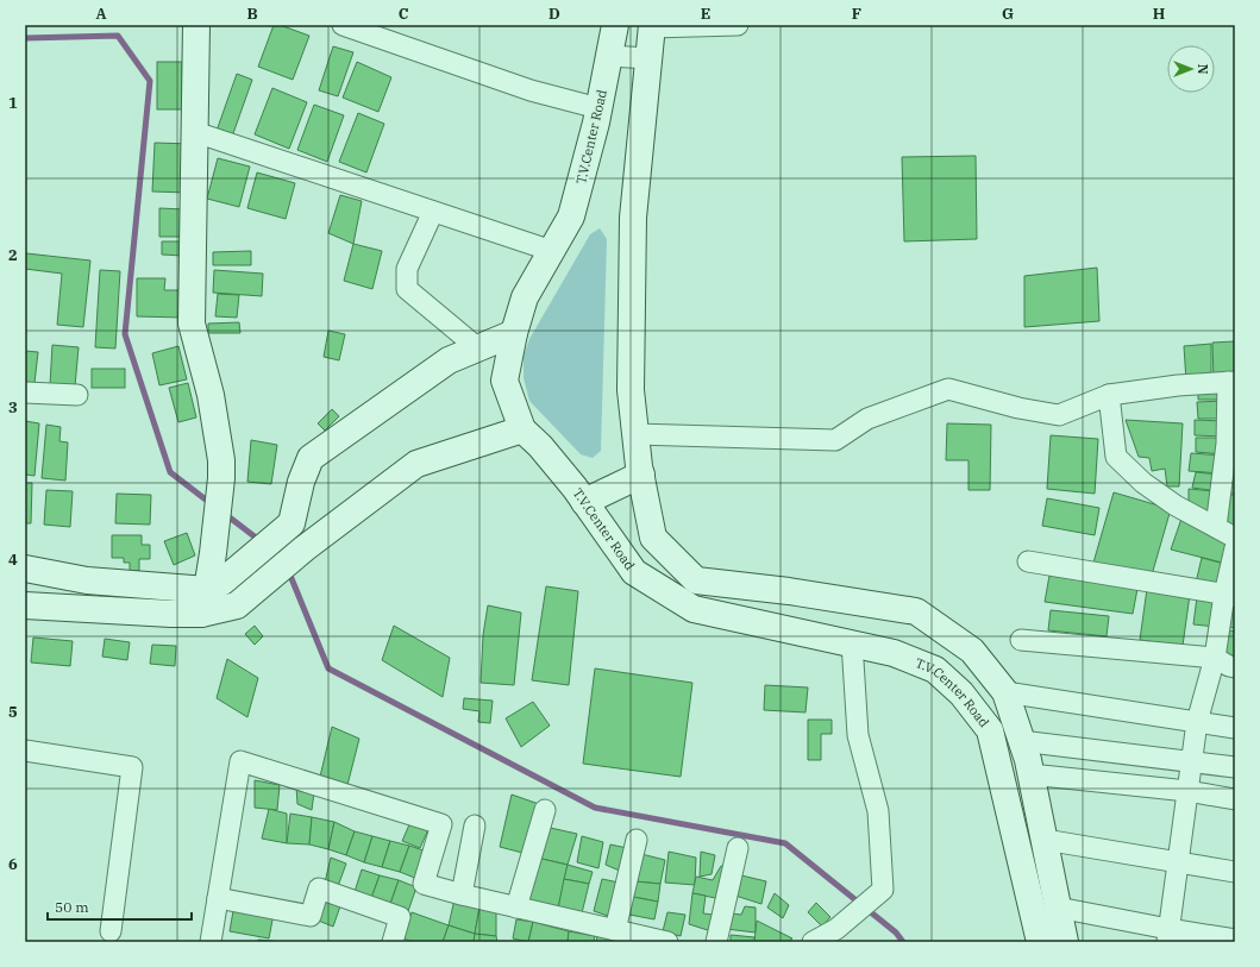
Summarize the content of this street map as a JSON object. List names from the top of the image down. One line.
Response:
{"streets":{"street":["T.V.Center Road"]},"scale_bar":"50 m","north":"right","grid":{"columns":["A","B","C","D","E","F","G","H"],"rows":["1","2","3","4","5","6"]}}
